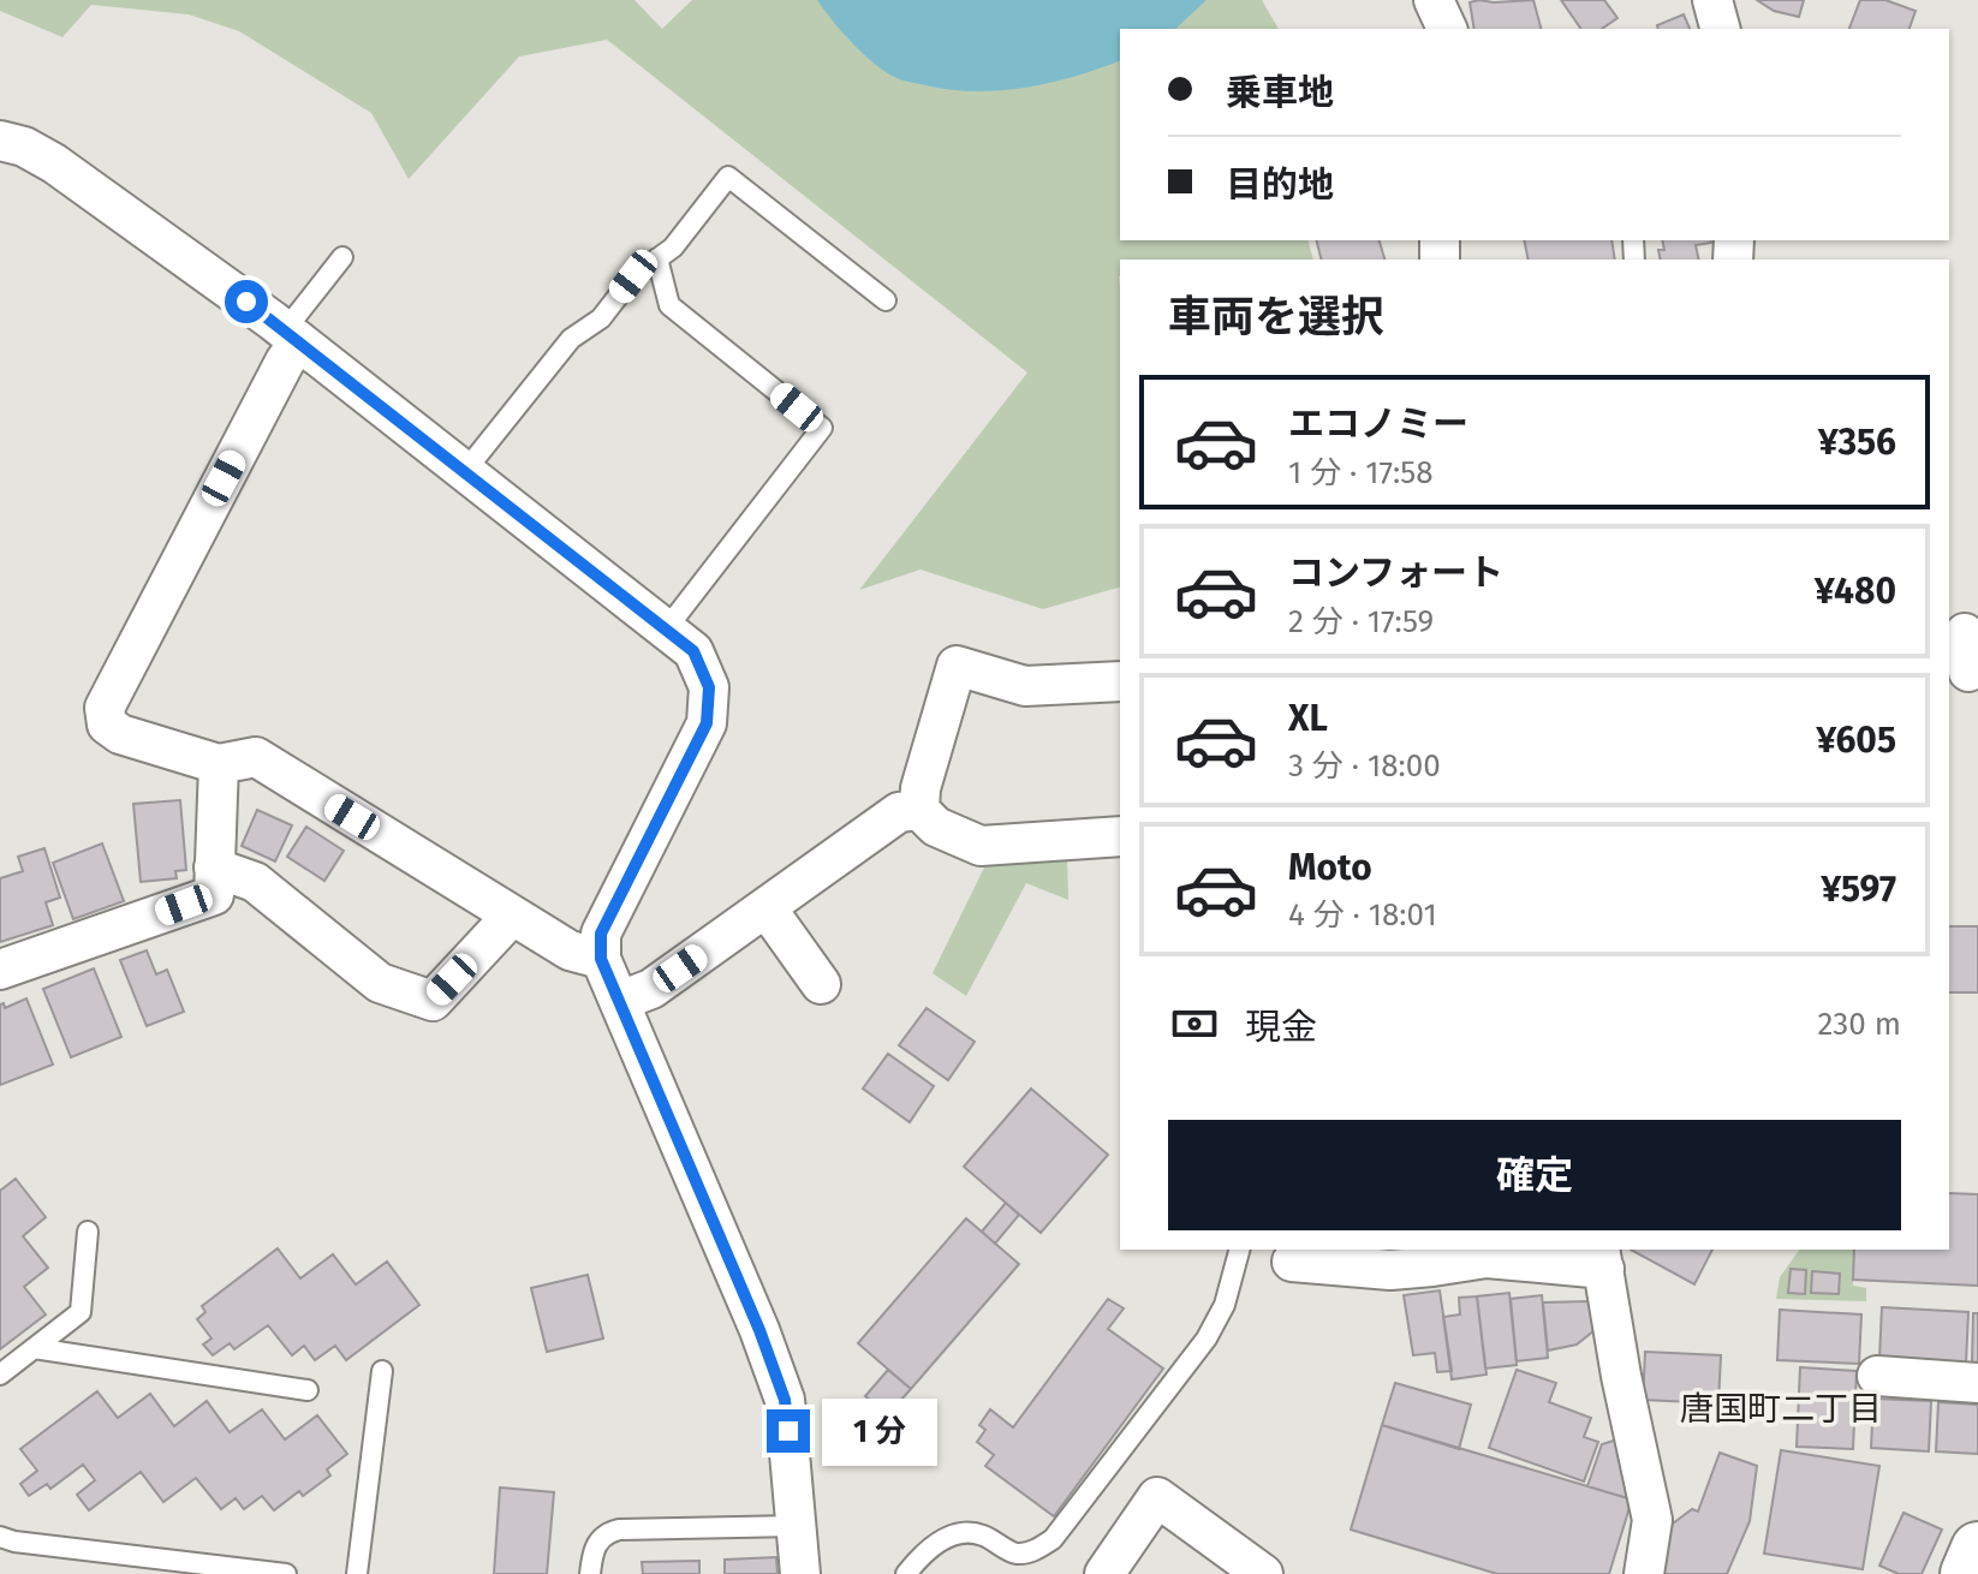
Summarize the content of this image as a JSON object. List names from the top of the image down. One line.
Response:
{"districts":["唐国町二丁目"],"page":{"banner":["乗車地","目的地"],"heading":"車両を選択","list":[{"name":"エコノミー","note":"1 分 · 17:58","value":"¥356"},{"name":"コンフォート","note":"2 分 · 17:59","value":"¥480"},{"name":"XL","note":"3 分 · 18:00","value":"¥605"},{"name":"Moto","note":"4 分 · 18:01","value":"¥597"}],"pay":["現金","230 m"],"buttons":"確定","bubble":"1 分"}}
